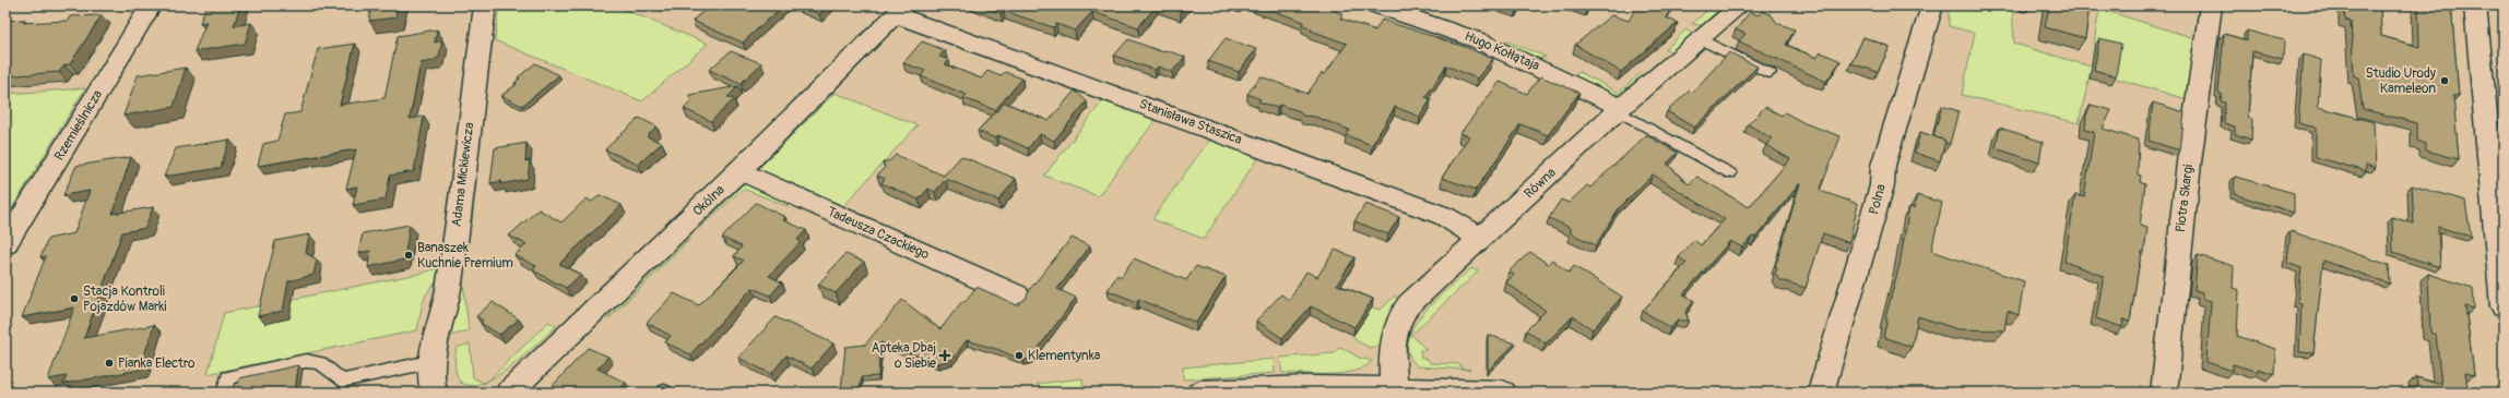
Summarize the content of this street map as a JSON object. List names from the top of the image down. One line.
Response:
{"streets":{"street":["Hugo Kołłątaja","Stanisława Staszica","Rzemieślnicza","Adama Mickiewicza","Równa","Piotra Skargi","Polna","Okólna","Tadeusza Czackiego"]},"crossings":[["Hugo Kołłątaja","Równa"],["Stanisława Staszica","Równa"],["Stanisława Staszica","Okólna"],["Okólna","Tadeusza Czackiego"]],"places":{"other":["Studio Urody Kameleon","Banaszek Kuchnie Premium","Stacja Kontroli Pojazdów Marki","Klementynka","Pianka Electro"],"health":["Apteka Dbaj o Siebie"]}}
